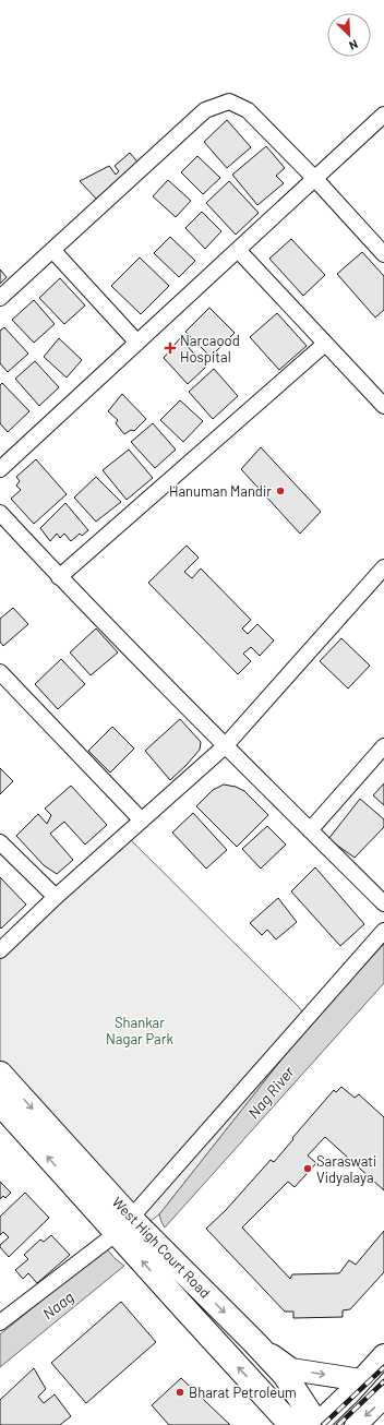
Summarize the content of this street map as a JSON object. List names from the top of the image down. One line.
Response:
{"streets":{"main road":["West High Court Road"]},"water":["Nag River","Naag"],"parks":["Shankar Nagar Park"],"places":{"health":["Narcaood Hospital"],"other":["Hanuman Mandir","Saraswati Vidyalaya","Bharat Petroleum"]},"north":"bottom right"}
